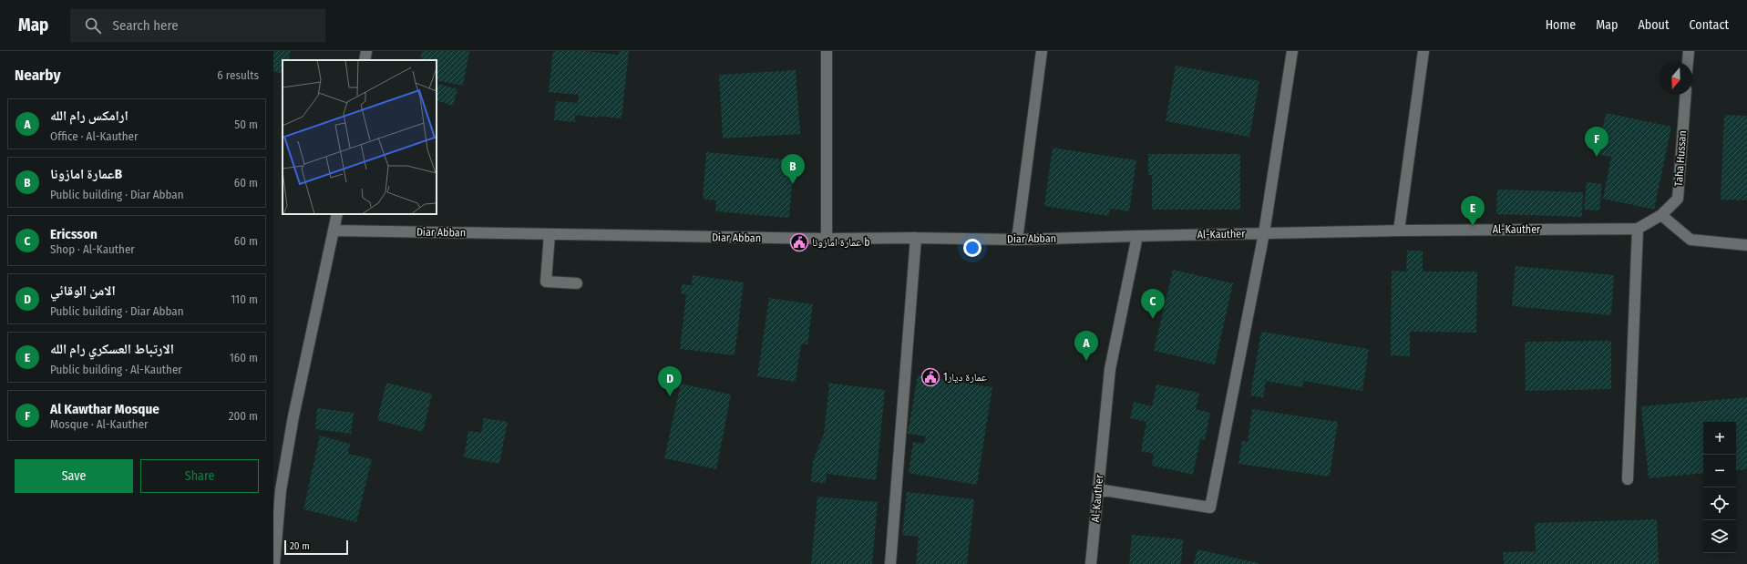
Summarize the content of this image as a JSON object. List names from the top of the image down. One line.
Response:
{"streets":{"street":["Taha Hussan","Al-Kauther","Diar Abban"]},"crossings":[["Taha Hussan","Al-Kauther"],["Al-Kauther","Diar Abban"]],"places":{"public building":["عمارة امازونا b","عمارة ديار1"]},"scale_bar":"20 m","north":"bottom","page":{"header":"Map","search":"Search here","nav":["Home","Map","About","Contact"],"heading":["Nearby","6 results"],"list":[{"mark":"A","name":"ارامكس رام الله","note":"Office · Al-Kauther","value":"50 m"},{"mark":"B","name":"عمارة امازوناB","note":"Public building · Diar Abban","value":"60 m"},{"mark":"C","name":"Ericsson","note":"Shop · Al-Kauther","value":"60 m"},{"mark":"D","name":"الامن الوقائي","note":"Public building · Diar Abban","value":"110 m"},{"mark":"E","name":"الارتباط العسكري رام الله","note":"Public building · Al-Kauther","value":"160 m"},{"mark":"F","name":"Al Kawthar Mosque","note":"Mosque · Al-Kauther","value":"200 m"}],"pins":["F","B","E","C","A","D"],"map_buttons":["+","−"],"buttons":["Save","Share"],"scale":"20 m"}}
